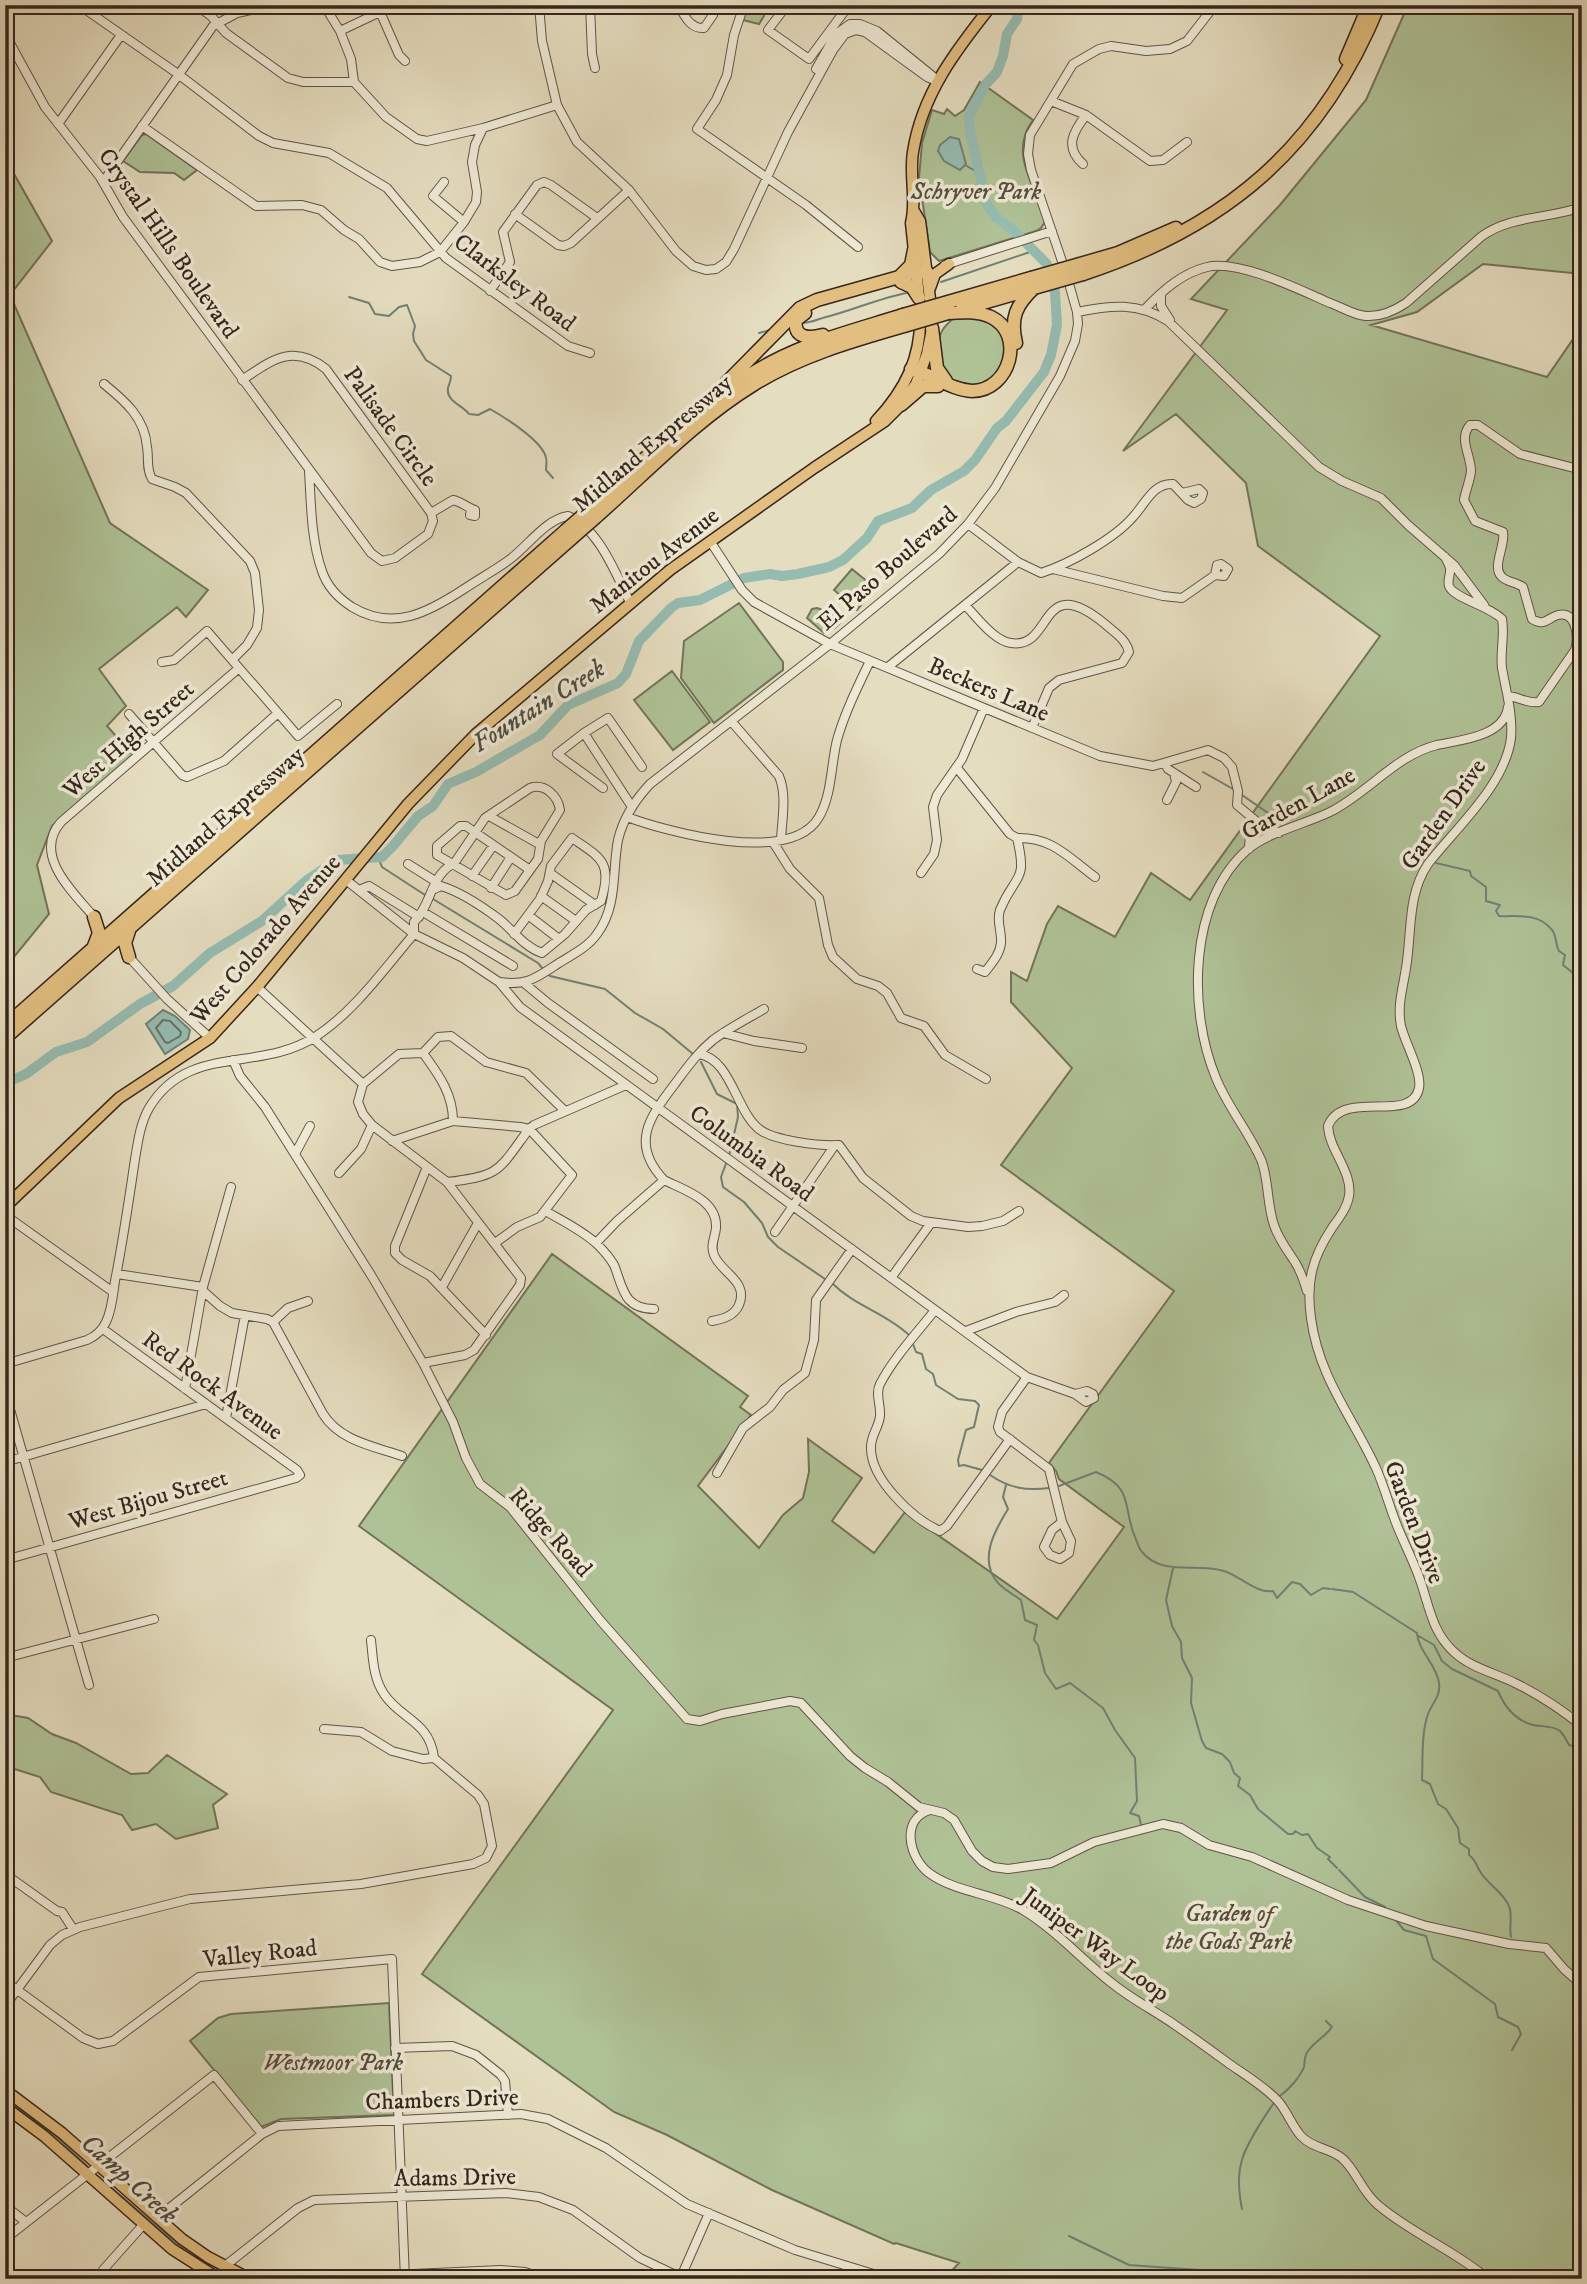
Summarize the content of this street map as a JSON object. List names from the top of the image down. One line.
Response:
{"streets":{"highway":["Midland Expressway"],"main road":["Manitou Avenue","West Colorado Avenue"],"street":["Crystal Hills Boulevard","Clarksley Road","Palisade Circle","El Paso Boulevard","Beckers Lane","West High Street","Garden Lane","Garden Drive","Columbia Road","Red Rock Avenue","West Bijou Street","Ridge Road","Juniper Way Loop","Valley Road","Chambers Drive","Adams Drive"]},"crossings":[["Crystal Hills Boulevard","Palisade Circle"],["Manitou Avenue","Beckers Lane"],["Manitou Avenue","West Colorado Avenue"],["El Paso Boulevard","Beckers Lane"],["El Paso Boulevard","Garden Drive"],["Garden Lane","Garden Drive"],["Red Rock Avenue","West Bijou Street"],["Ridge Road","Juniper Way Loop"]],"water":["Fountain Creek","Camp Creek"],"parks":["Schryver Park","Garden of the Gods Park","Westmoor Park"]}
